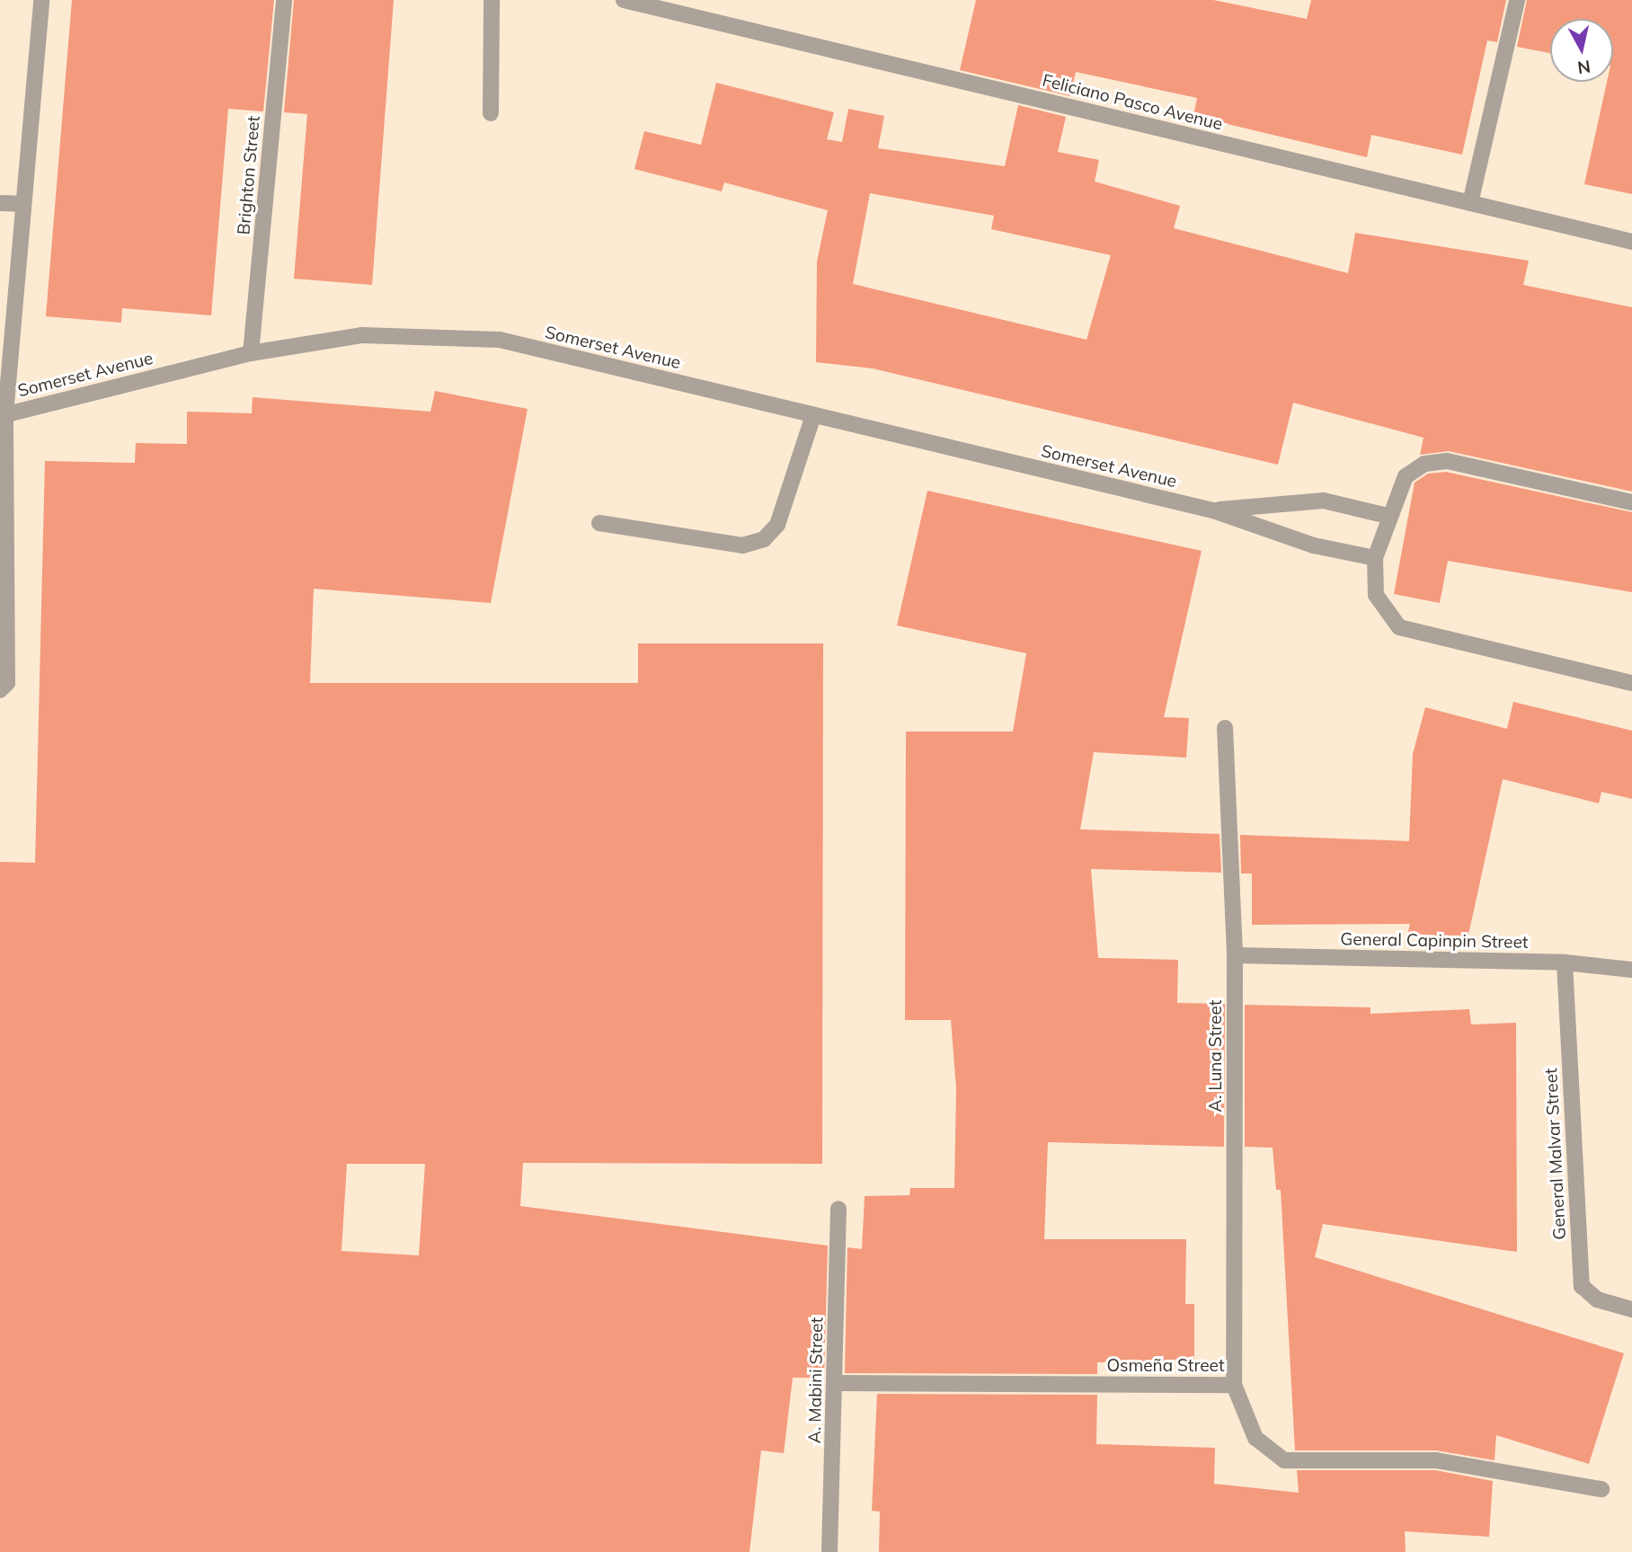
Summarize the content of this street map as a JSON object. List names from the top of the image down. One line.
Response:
{"streets":{"street":["Feliciano Pasco Avenue","Brighton Street","Somerset Avenue","General Capinpin Street","A. Luna Street","General Malvar Street","Osmeña Street","A. Mabini Street"]},"crossings":[["Brighton Street","Somerset Avenue"],["General Capinpin Street","A. Luna Street"],["General Capinpin Street","General Malvar Street"],["A. Luna Street","Osmeña Street"],["Osmeña Street","A. Mabini Street"]],"north":"bottom"}
